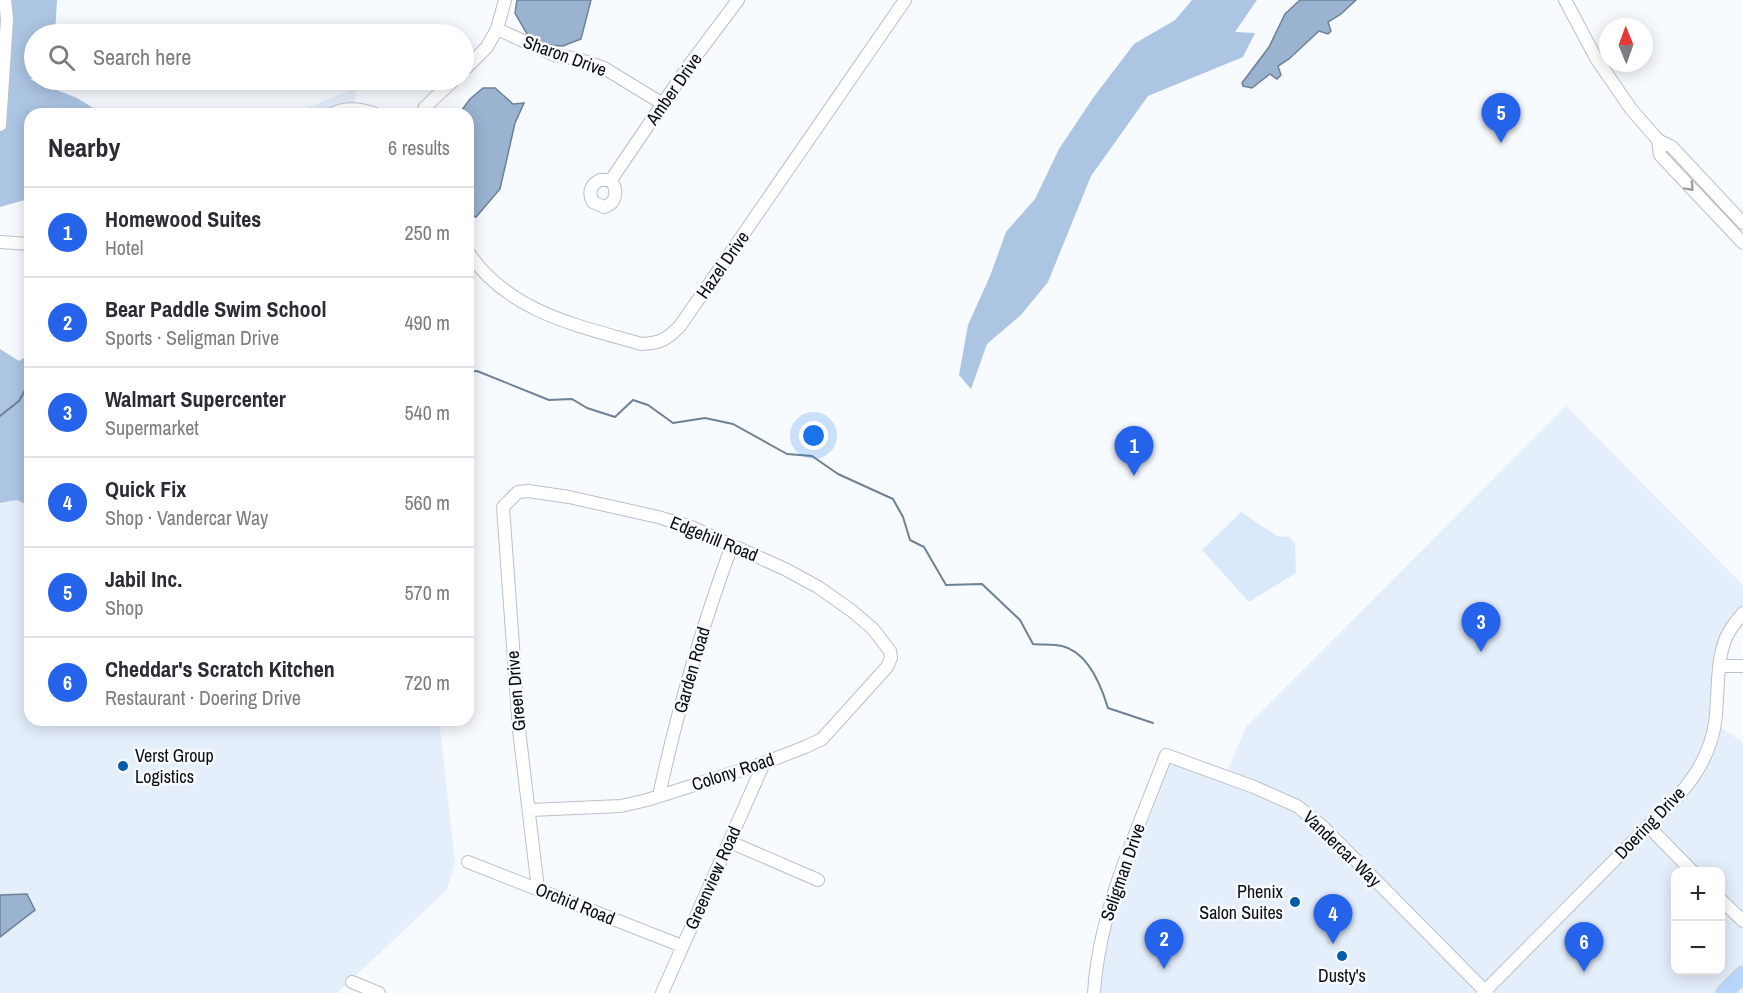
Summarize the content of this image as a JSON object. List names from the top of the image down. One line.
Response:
{"streets":{"street":["Sharon Drive","Amber Drive","Hazel Drive","Edgehill Road","Garden Road","Green Drive","Colony Road","Doering Drive","Vandercar Way","Seligman Drive","Greenview Road","Orchid Road"]},"crossings":[["Sharon Drive","Amber Drive"],["Edgehill Road","Garden Road"],["Edgehill Road","Green Drive"],["Edgehill Road","Colony Road"],["Garden Road","Colony Road"],["Green Drive","Colony Road"],["Green Drive","Orchid Road"],["Colony Road","Greenview Road"],["Doering Drive","Vandercar Way"],["Vandercar Way","Seligman Drive"],["Greenview Road","Orchid Road"]],"places":["Verst Group Logistics","Phenix Salon Suites","Dusty's"],"north":"top","page":{"search":"Search here","pins":["5","1","3","4","2","6"],"heading":["Nearby","6 results"],"list":[{"mark":"1","name":"Homewood Suites","note":"Hotel","value":"250 m"},{"mark":"2","name":"Bear Paddle Swim School","note":"Sports · Seligman Drive","value":"490 m"},{"mark":"3","name":"Walmart Supercenter","note":"Supermarket","value":"540 m"},{"mark":"4","name":"Quick Fix","note":"Shop · Vandercar Way","value":"560 m"},{"mark":"5","name":"Jabil Inc.","note":"Shop","value":"570 m"},{"mark":"6","name":"Cheddar's Scratch Kitchen","note":"Restaurant · Doering Drive","value":"720 m"}],"map_buttons":["+","−"]}}
